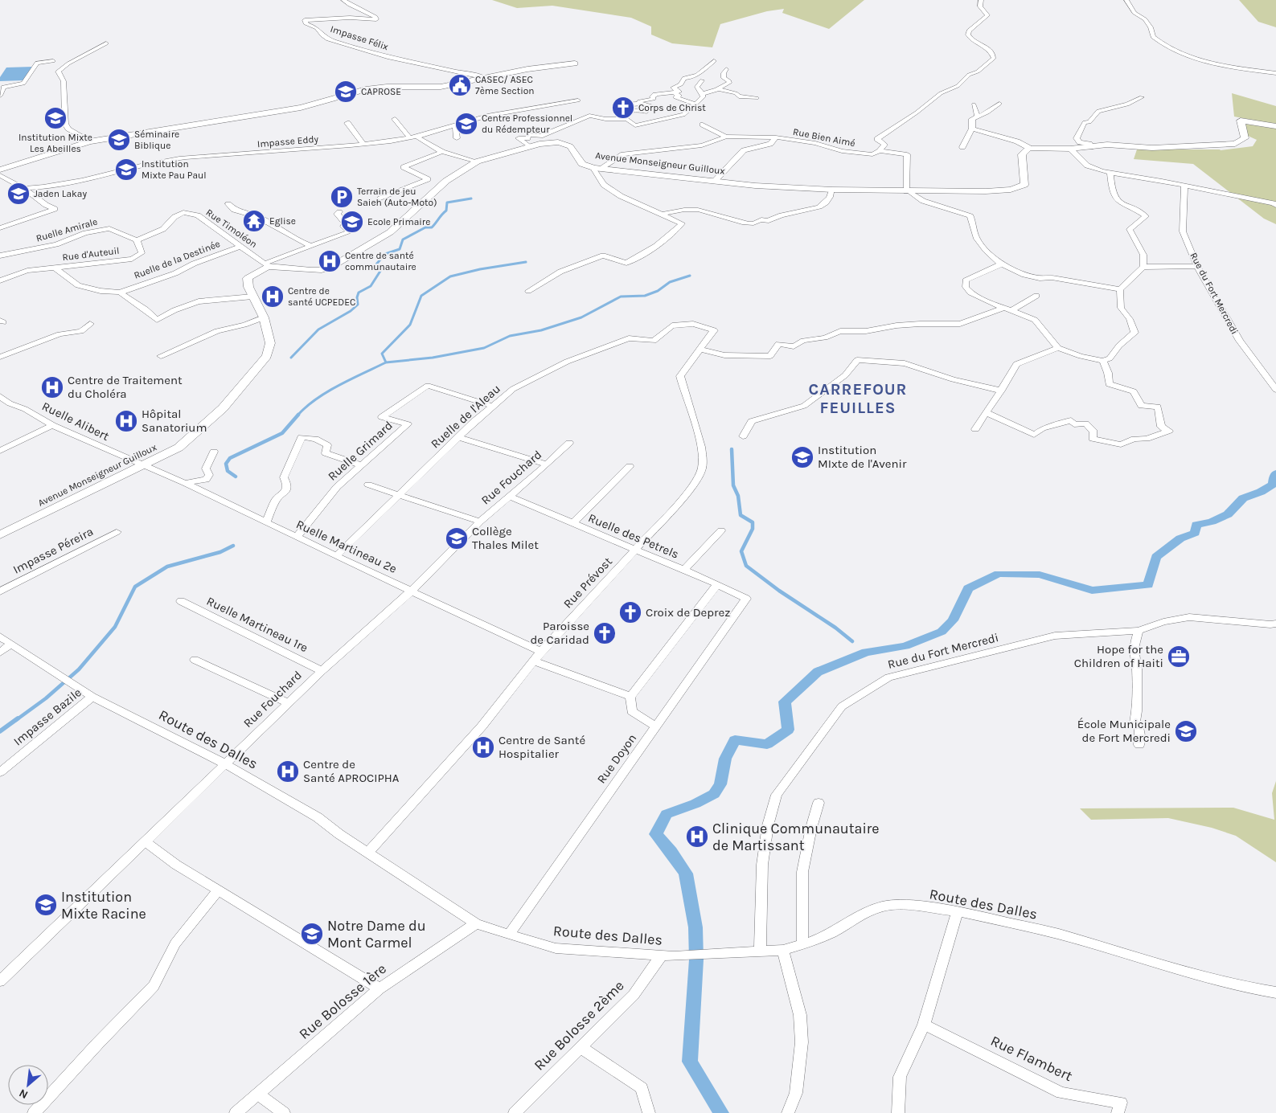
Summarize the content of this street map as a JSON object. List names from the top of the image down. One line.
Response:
{"streets":{"street":["Impasse Félix","Rue Bien Aimé","Impasse Eddy","Avenue Monseigneur Guilloux","Rue Timoléon","Ruelle Amirale","Rue d'Auteuil","Ruelle de la Destinée","Rue du Fort Mercredi","Ruelle de l'Aleau","Ruelle Alibert","Ruelle Grimard","Rue Fouchard","Ruelle des Petrels","Ruelle Martineau 2e","Impasse Péreira","Rue Prévost","Ruelle Martineau 1re","Impasse Bazile","Route des Dalles","Rue Doyon","Rue Bolosse 1ère","Rue Bolosse 2ème","Rue Flambert"]},"crossings":[["Rue Bien Aimé","Avenue Monseigneur Guilloux"],["Avenue Monseigneur Guilloux","Rue Timoléon"],["Avenue Monseigneur Guilloux","Ruelle Alibert"],["Avenue Monseigneur Guilloux","Ruelle Martineau 2e"],["Rue Timoléon","Ruelle Amirale"],["Rue Timoléon","Rue d'Auteuil"],["Rue Timoléon","Ruelle de la Destinée"],["Ruelle Amirale","Rue d'Auteuil"],["Rue du Fort Mercredi","Route des Dalles"],["Ruelle de l'Aleau","Ruelle Grimard"],["Ruelle de l'Aleau","Ruelle Martineau 2e"],["Ruelle de l'Aleau","Rue Prévost"],["Ruelle Alibert","Ruelle Martineau 2e"],["Ruelle Grimard","Ruelle Martineau 2e"],["Rue Fouchard","Ruelle des Petrels"],["Rue Fouchard","Ruelle Martineau 2e"],["Rue Fouchard","Ruelle Martineau 1re"],["Rue Fouchard","Route des Dalles"],["Ruelle des Petrels","Rue Prévost"],["Ruelle des Petrels","Rue Doyon"],["Ruelle Martineau 2e","Rue Prévost"],["Rue Prévost","Route des Dalles"],["Impasse Bazile","Route des Dalles"],["Route des Dalles","Rue Doyon"],["Route des Dalles","Rue Bolosse 1ère"],["Route des Dalles","Rue Bolosse 2ème"]],"districts":["CARREFOUR FEUILLES"],"places":{"public building":["CASEC/ ASEC 7ème Section"],"school or university":["CAPROSE","Institution Mixte Les Abeilles","Centre Professionnel du Rédempteur","Séminaire Biblique","Institution Mixte Pau Paul","Jaden Lakay","Ecole Primaire","Institution MIxte de l'Avenir","Collège Thales Milet","École Municipale de Fort Mercredi","Institution Mixte Racine","Notre Dame du Mont Carmel"],"church":["Corps de Christ","Croix de Deprez","Paroisse de Caridad"],"parking":["Terrain de jeu Saieh (Auto-Moto)"],"temple":["Eglise"],"hospital":["Centre de santé communautaire","Centre de santé UCPEDEC","Centre de Traitement du Choléra","Hôpital Sanatorium","Centre de Santé Hospitalier","Centre de Santé APROCIPHA","Clinique Communautaire de Martissant"],"office":["Hope for the Children of Haiti"]},"north":"bottom left"}
